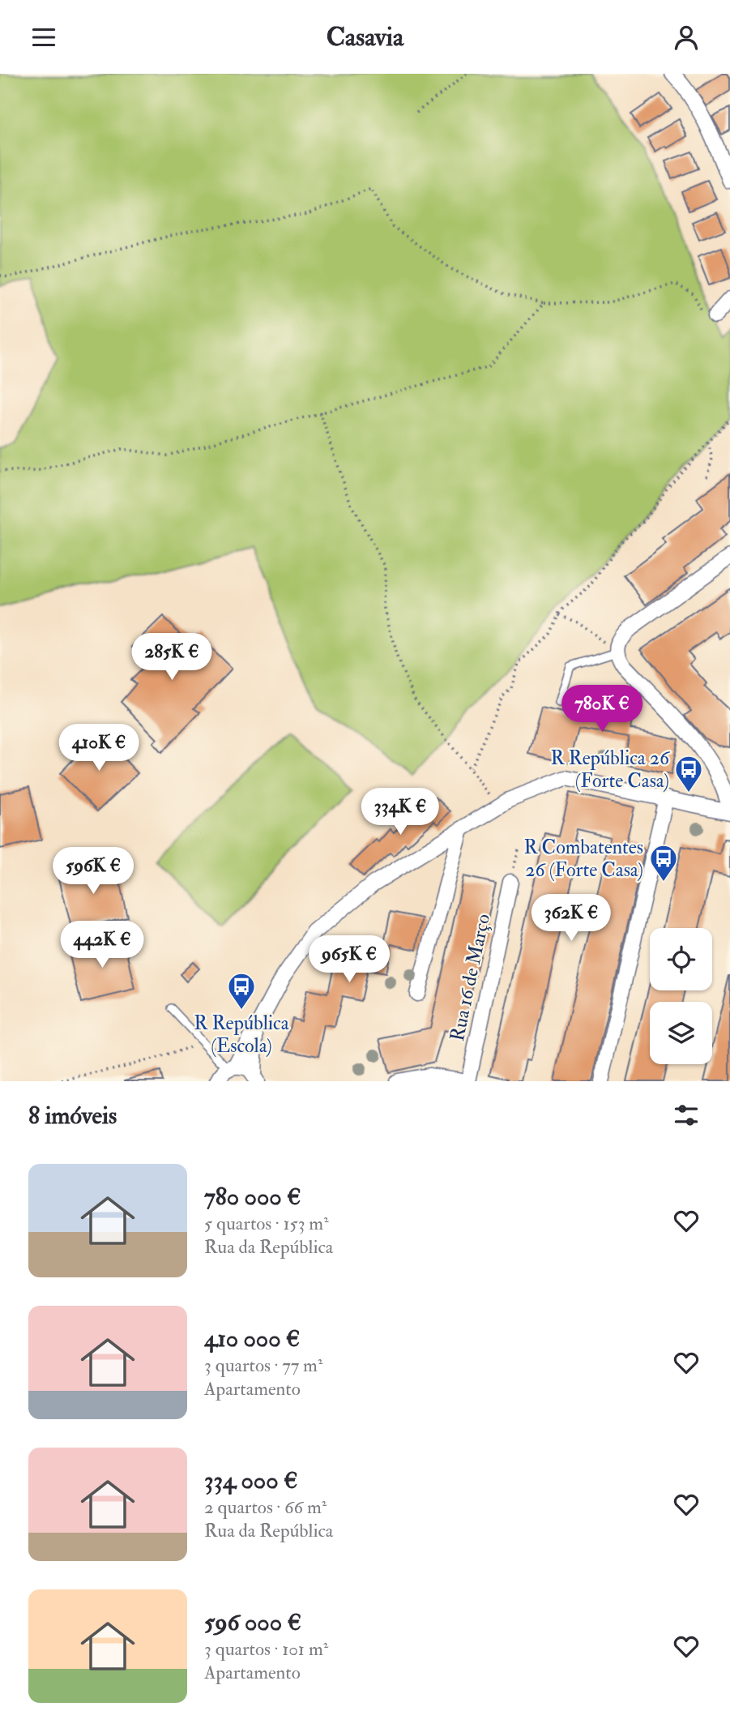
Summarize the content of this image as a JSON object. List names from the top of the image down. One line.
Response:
{"streets":{"street":["Rua 16 de Março"]},"places":{"bus stop":["R República 26 (Forte Casa)","R Combatentes 26 (Forte Casa)","R República (Escola)"]},"page":{"header":"Casavia","price":["285K €","780K €","410K €","334K €","596K €","362K €","442K €","965K €"],"heading":"8 imóveis","list":[{"name":"780 000 €","note":"5 quartos · 153 m² · Rua da República"},{"name":"410 000 €","note":"3 quartos · 77 m² · Apartamento"},{"name":"334 000 €","note":"2 quartos · 66 m² · Rua da República"},{"name":"596 000 €","note":"3 quartos · 101 m² · Apartamento"}]}}
